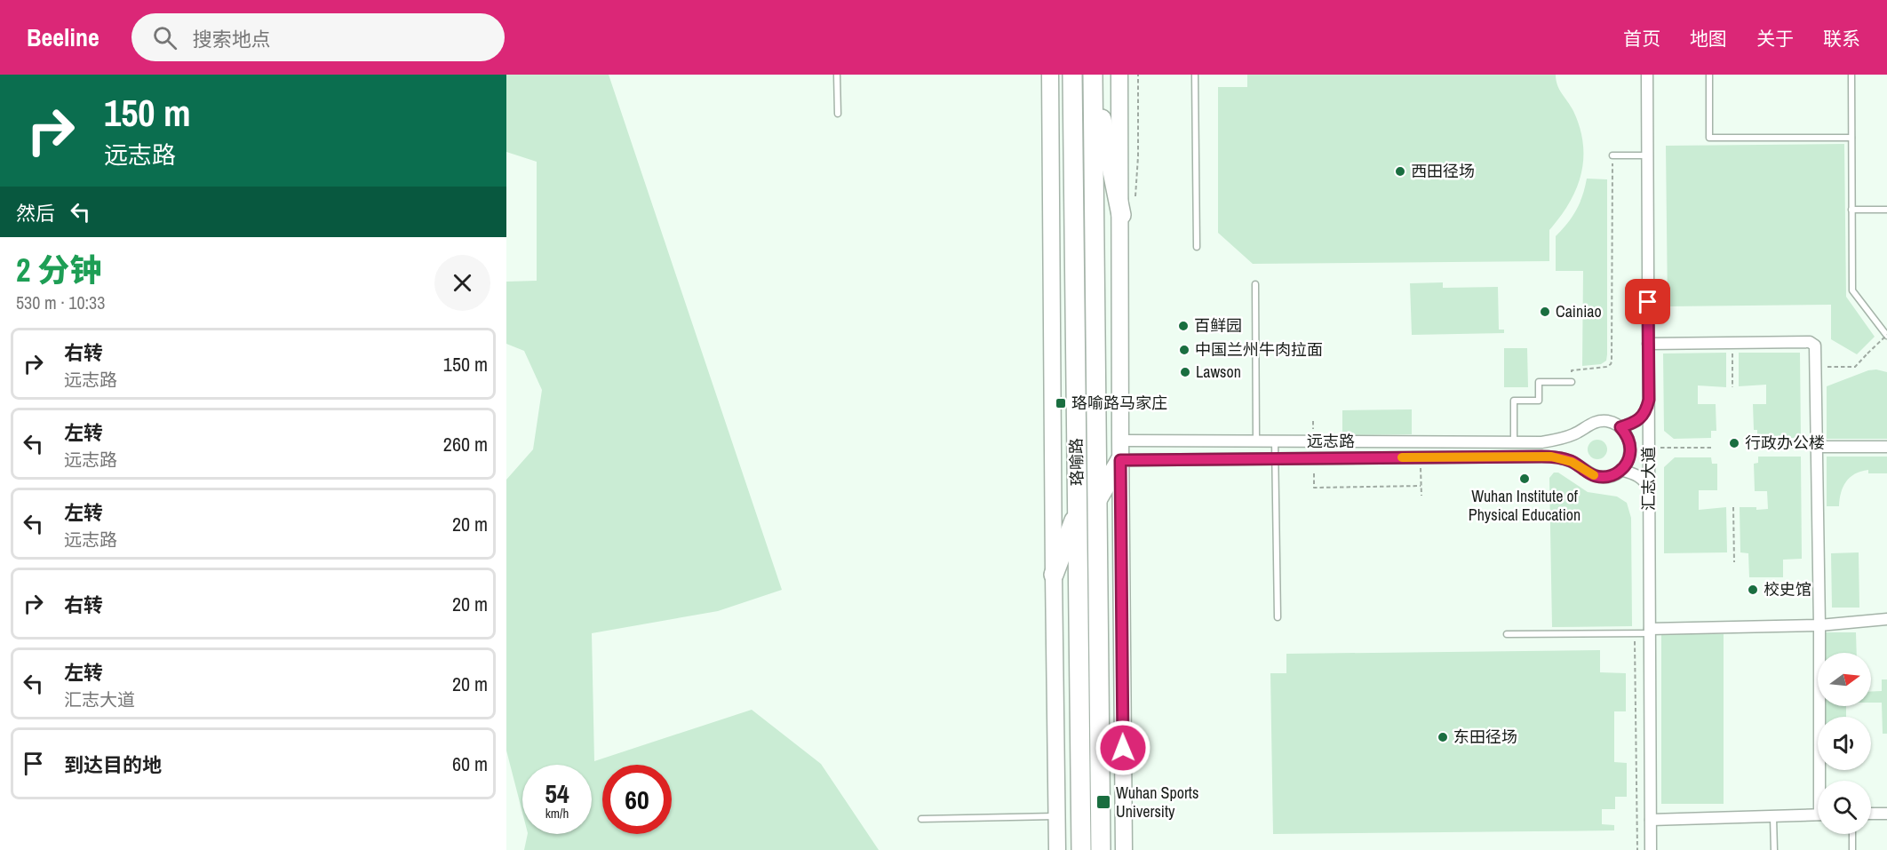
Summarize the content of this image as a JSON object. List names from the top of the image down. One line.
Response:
{"streets":{"highway":["珞喻路"],"street":["远志路","汇志大道"]},"places":{"other":["西田径场","Cainiao","百鲜园","中国兰州牛肉拉面","Lawson","行政办公楼","Wuhan Institute of Physical Education","校史馆","东田径场"],"transit":["珞喻路马家庄","Wuhan Sports University"]},"north":"right","page":{"header":"Beeline","search":"搜索地点","nav":["首页","地图","关于","联系"],"turn":["150 m","远志路"],"then":"然后","heading":["2 分钟","530 m · 10:33"],"list":[{"name":"右转","note":"远志路","value":"150 m"},{"name":"左转","note":"远志路","value":"260 m"},{"name":"左转","note":"远志路","value":"20 m"},{"name":"右转","value":"20 m"},{"name":"左转","note":"汇志大道","value":"20 m"},{"name":"到达目的地","value":"60 m"}],"speed":"54 km/h","limit":"60"}}
